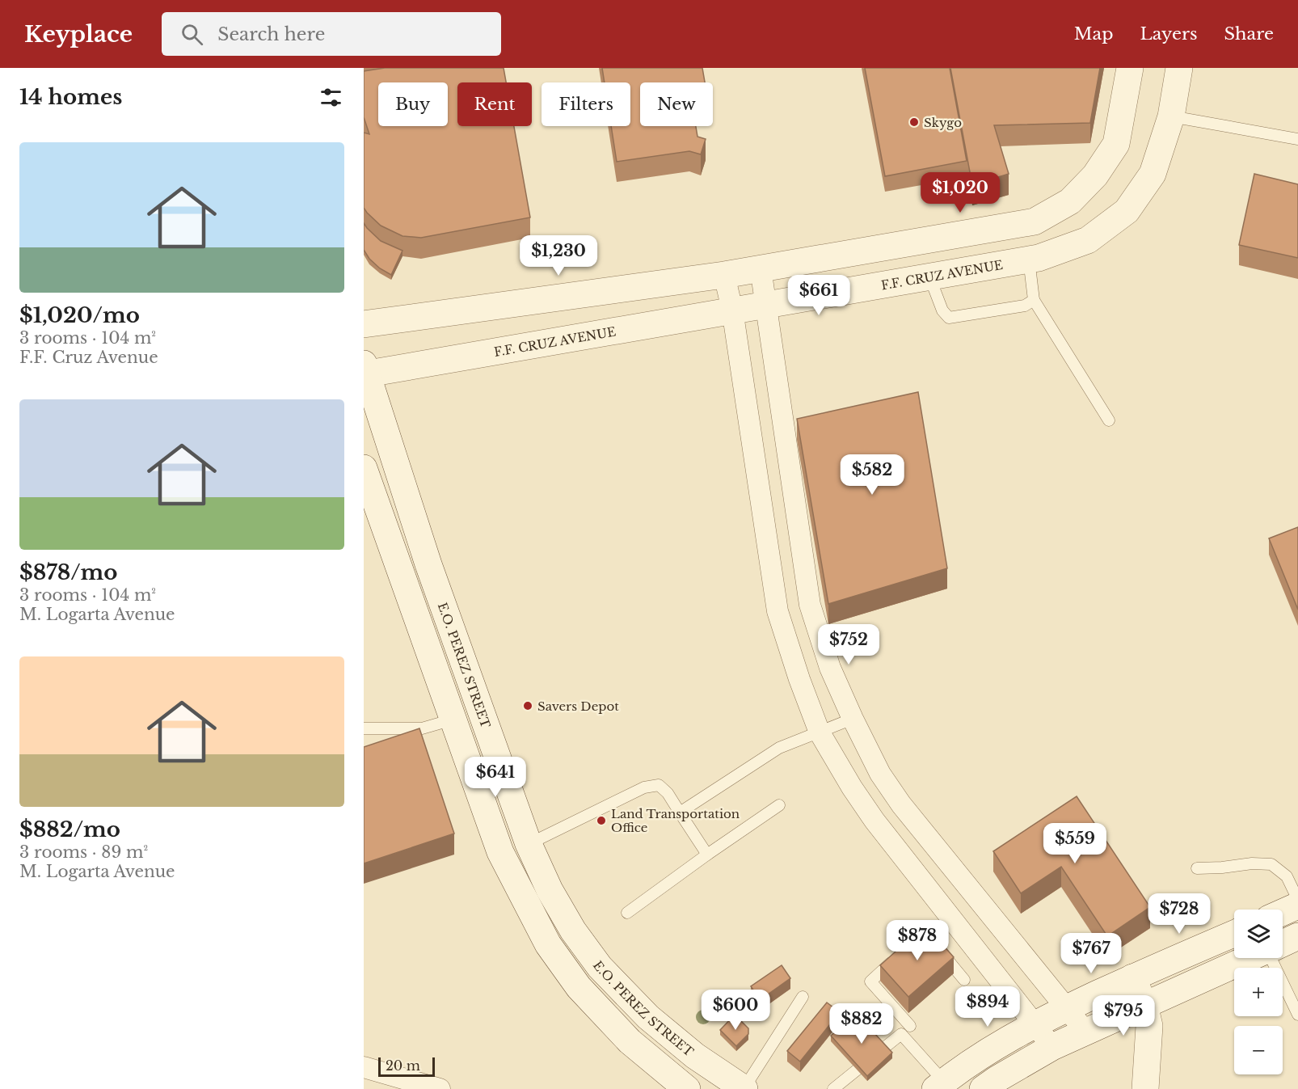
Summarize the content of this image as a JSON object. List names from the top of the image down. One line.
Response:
{"streets":{"main road":["F.F. CRUZ AVENUE","E.O. PEREZ STREET"]},"crossings":[["F.F. CRUZ AVENUE","E.O. PEREZ STREET"]],"places":["Skygo","Savers Depot","Land Transportation Office"],"scale_bar":"20 m","page":{"header":"Keyplace","search":"Search here","nav":["Map","Layers","Share"],"heading":"14 homes","chip":["Buy","Rent","Filters","New"],"list":[{"name":"$1,020/mo","note":"3 rooms · 104 m² · F.F. Cruz Avenue"},{"name":"$878/mo","note":"3 rooms · 104 m² · M. Logarta Avenue"},{"name":"$882/mo","note":"3 rooms · 89 m² · M. Logarta Avenue"}],"price":["$1,020","$1,230","$661","$582","$752","$641","$559","$728","$878","$767","$894","$600","$795","$882"],"map_buttons":["+","−"],"scale":"20 m"}}
